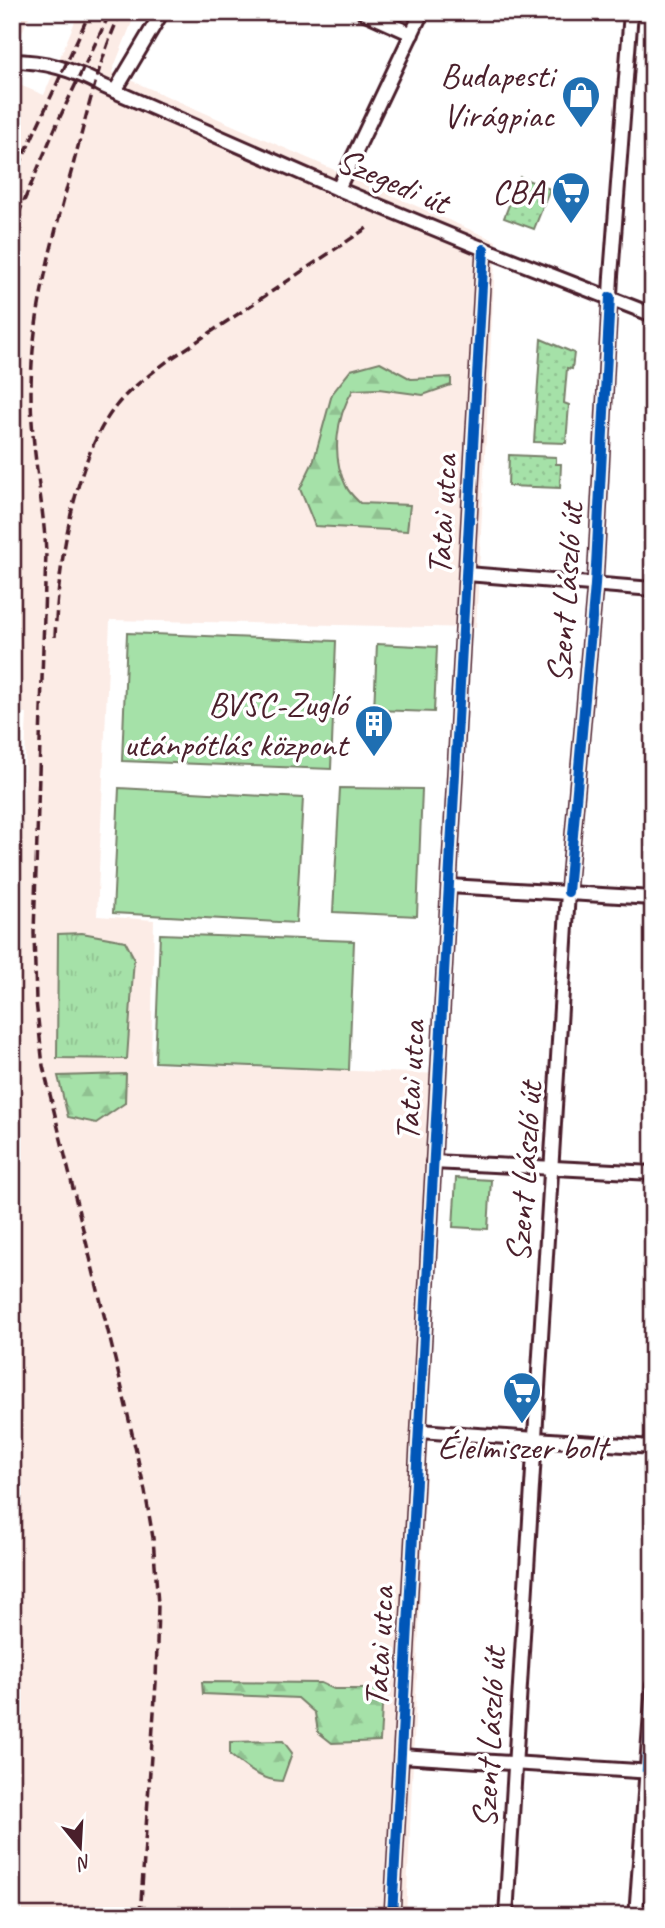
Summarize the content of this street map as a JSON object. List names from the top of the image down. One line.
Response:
{"streets":{"street":["Szegedi út","Tatai utca","Szent László út"]},"crossings":[["Szegedi út","Tatai utca"],["Szegedi út","Szent László út"]],"places":{"shop":["Budapesti Virágpiac"],"supermarket":["CBA","Élelmiszer bolt"],"building":["BVSC-Zugló utánpótlás központ"]},"north":"bottom"}
